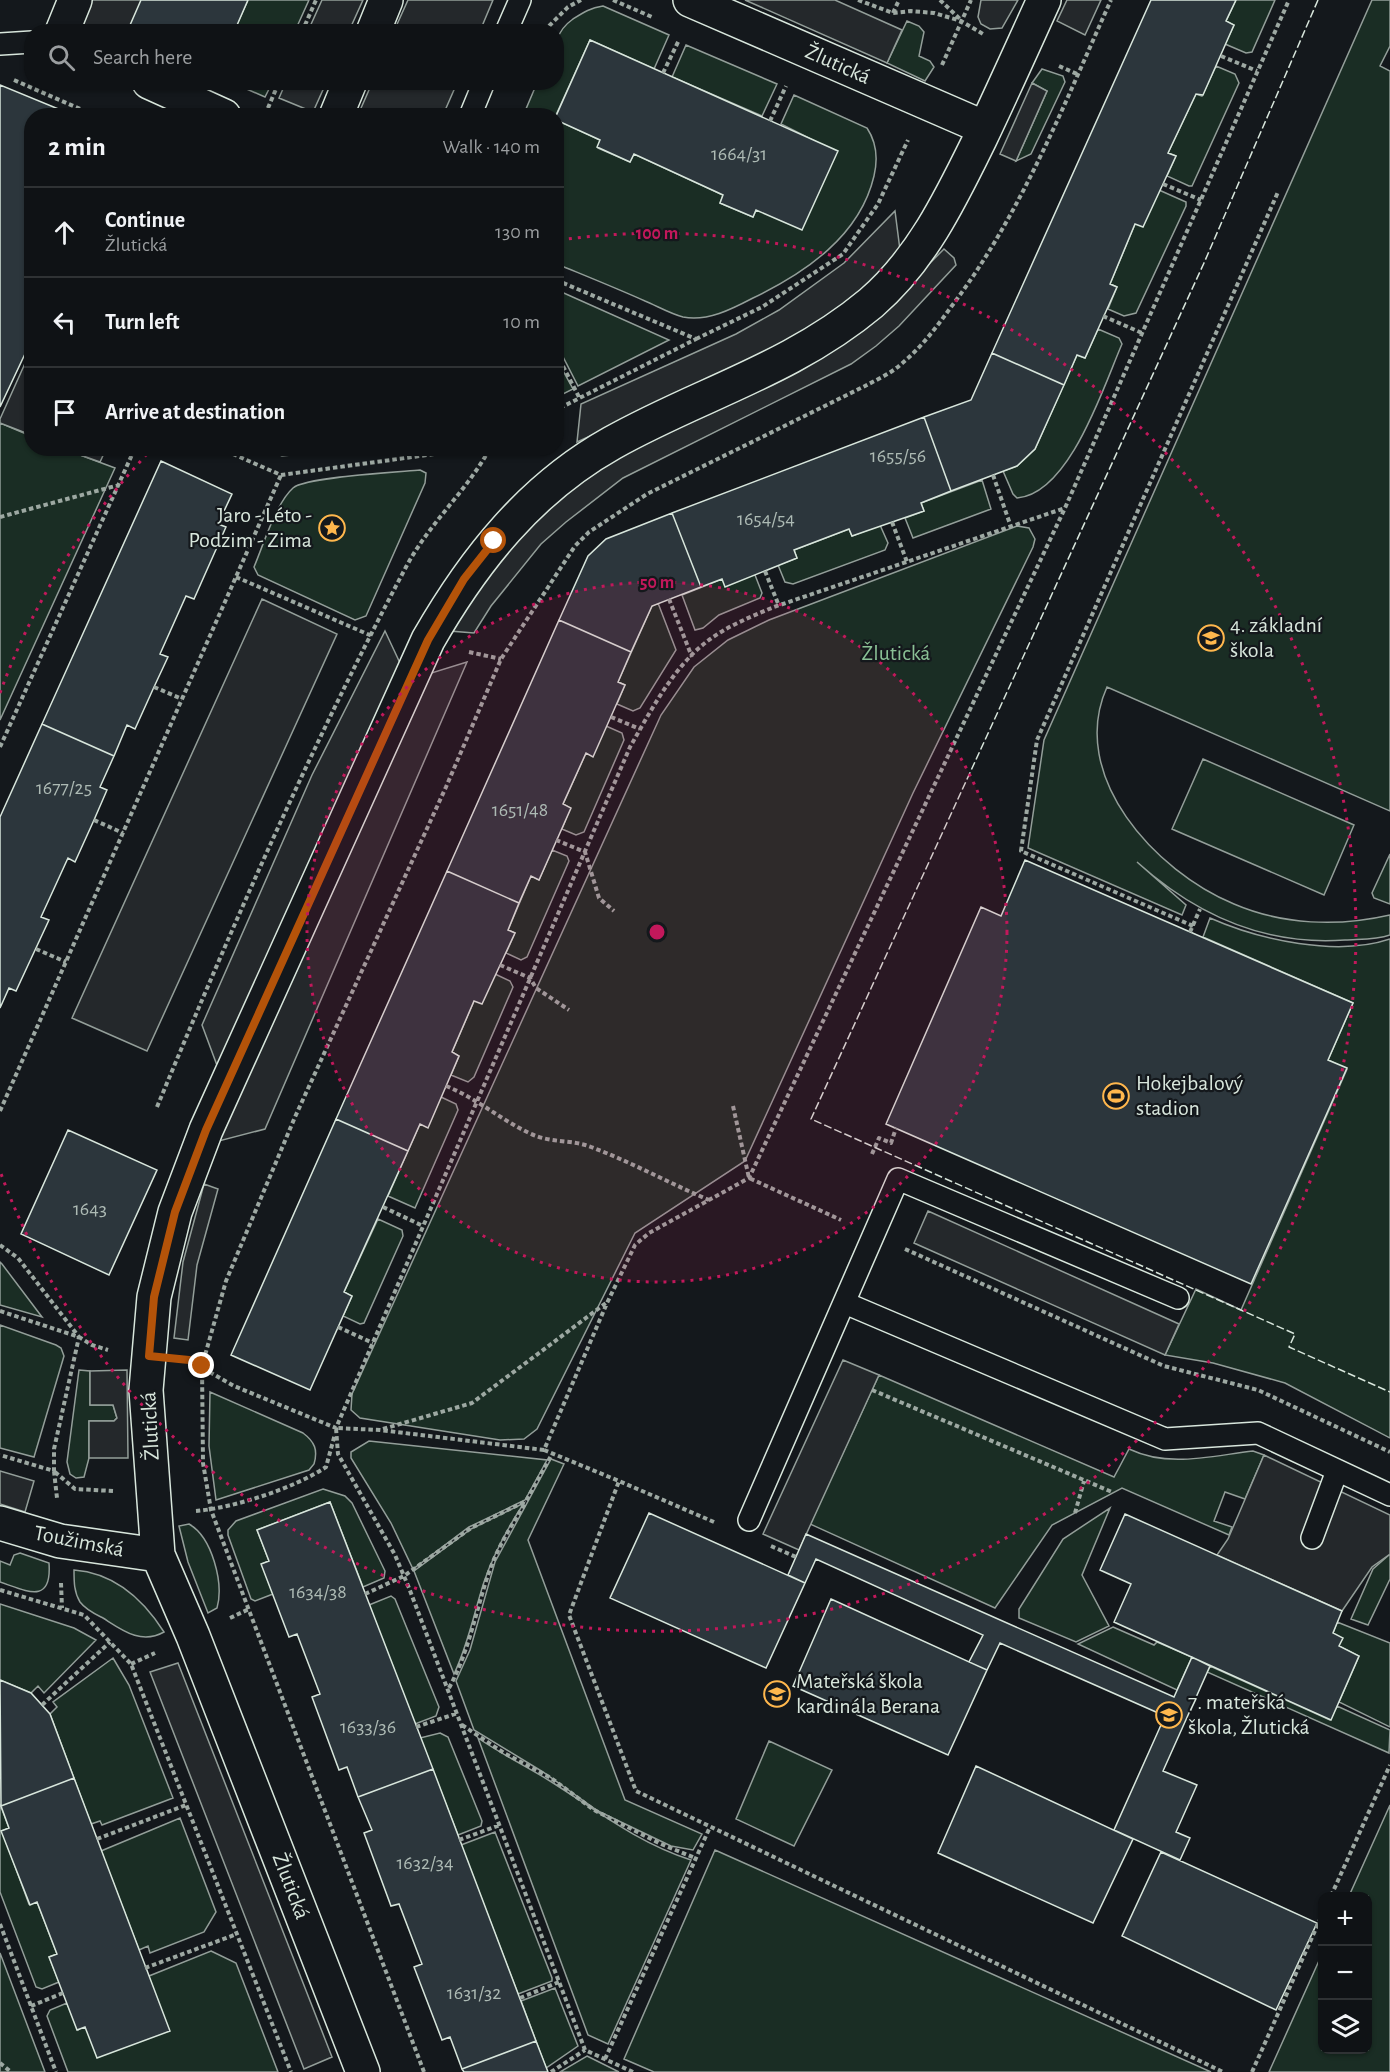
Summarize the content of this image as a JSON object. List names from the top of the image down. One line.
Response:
{"streets":{"street":["Žlutická","Toužimská"]},"crossings":[["Žlutická","Toužimská"]],"parks":["Žlutická"],"places":{"place":["Jaro - Léto - Podzim - Zima"],"school or university":["4. základní škola","Mateřská škola kardinála Berana","7. mateřská škola, Žlutická"],"sports":["Hokejbalový stadion"]},"house_numbers":["1664/31","1655/56","1654/54","1677/25","1651/48","1643","1634/38","1633/36","1632/34","1631/32"],"page":{"search":"Search here","heading":["2 min","Walk · 140 m"],"list":[["Continue","Žlutická","130 m"],["Turn left","10 m"],"Arrive at destination"],"map_buttons":["+","−"]},"rings":["100 m","50 m"]}
